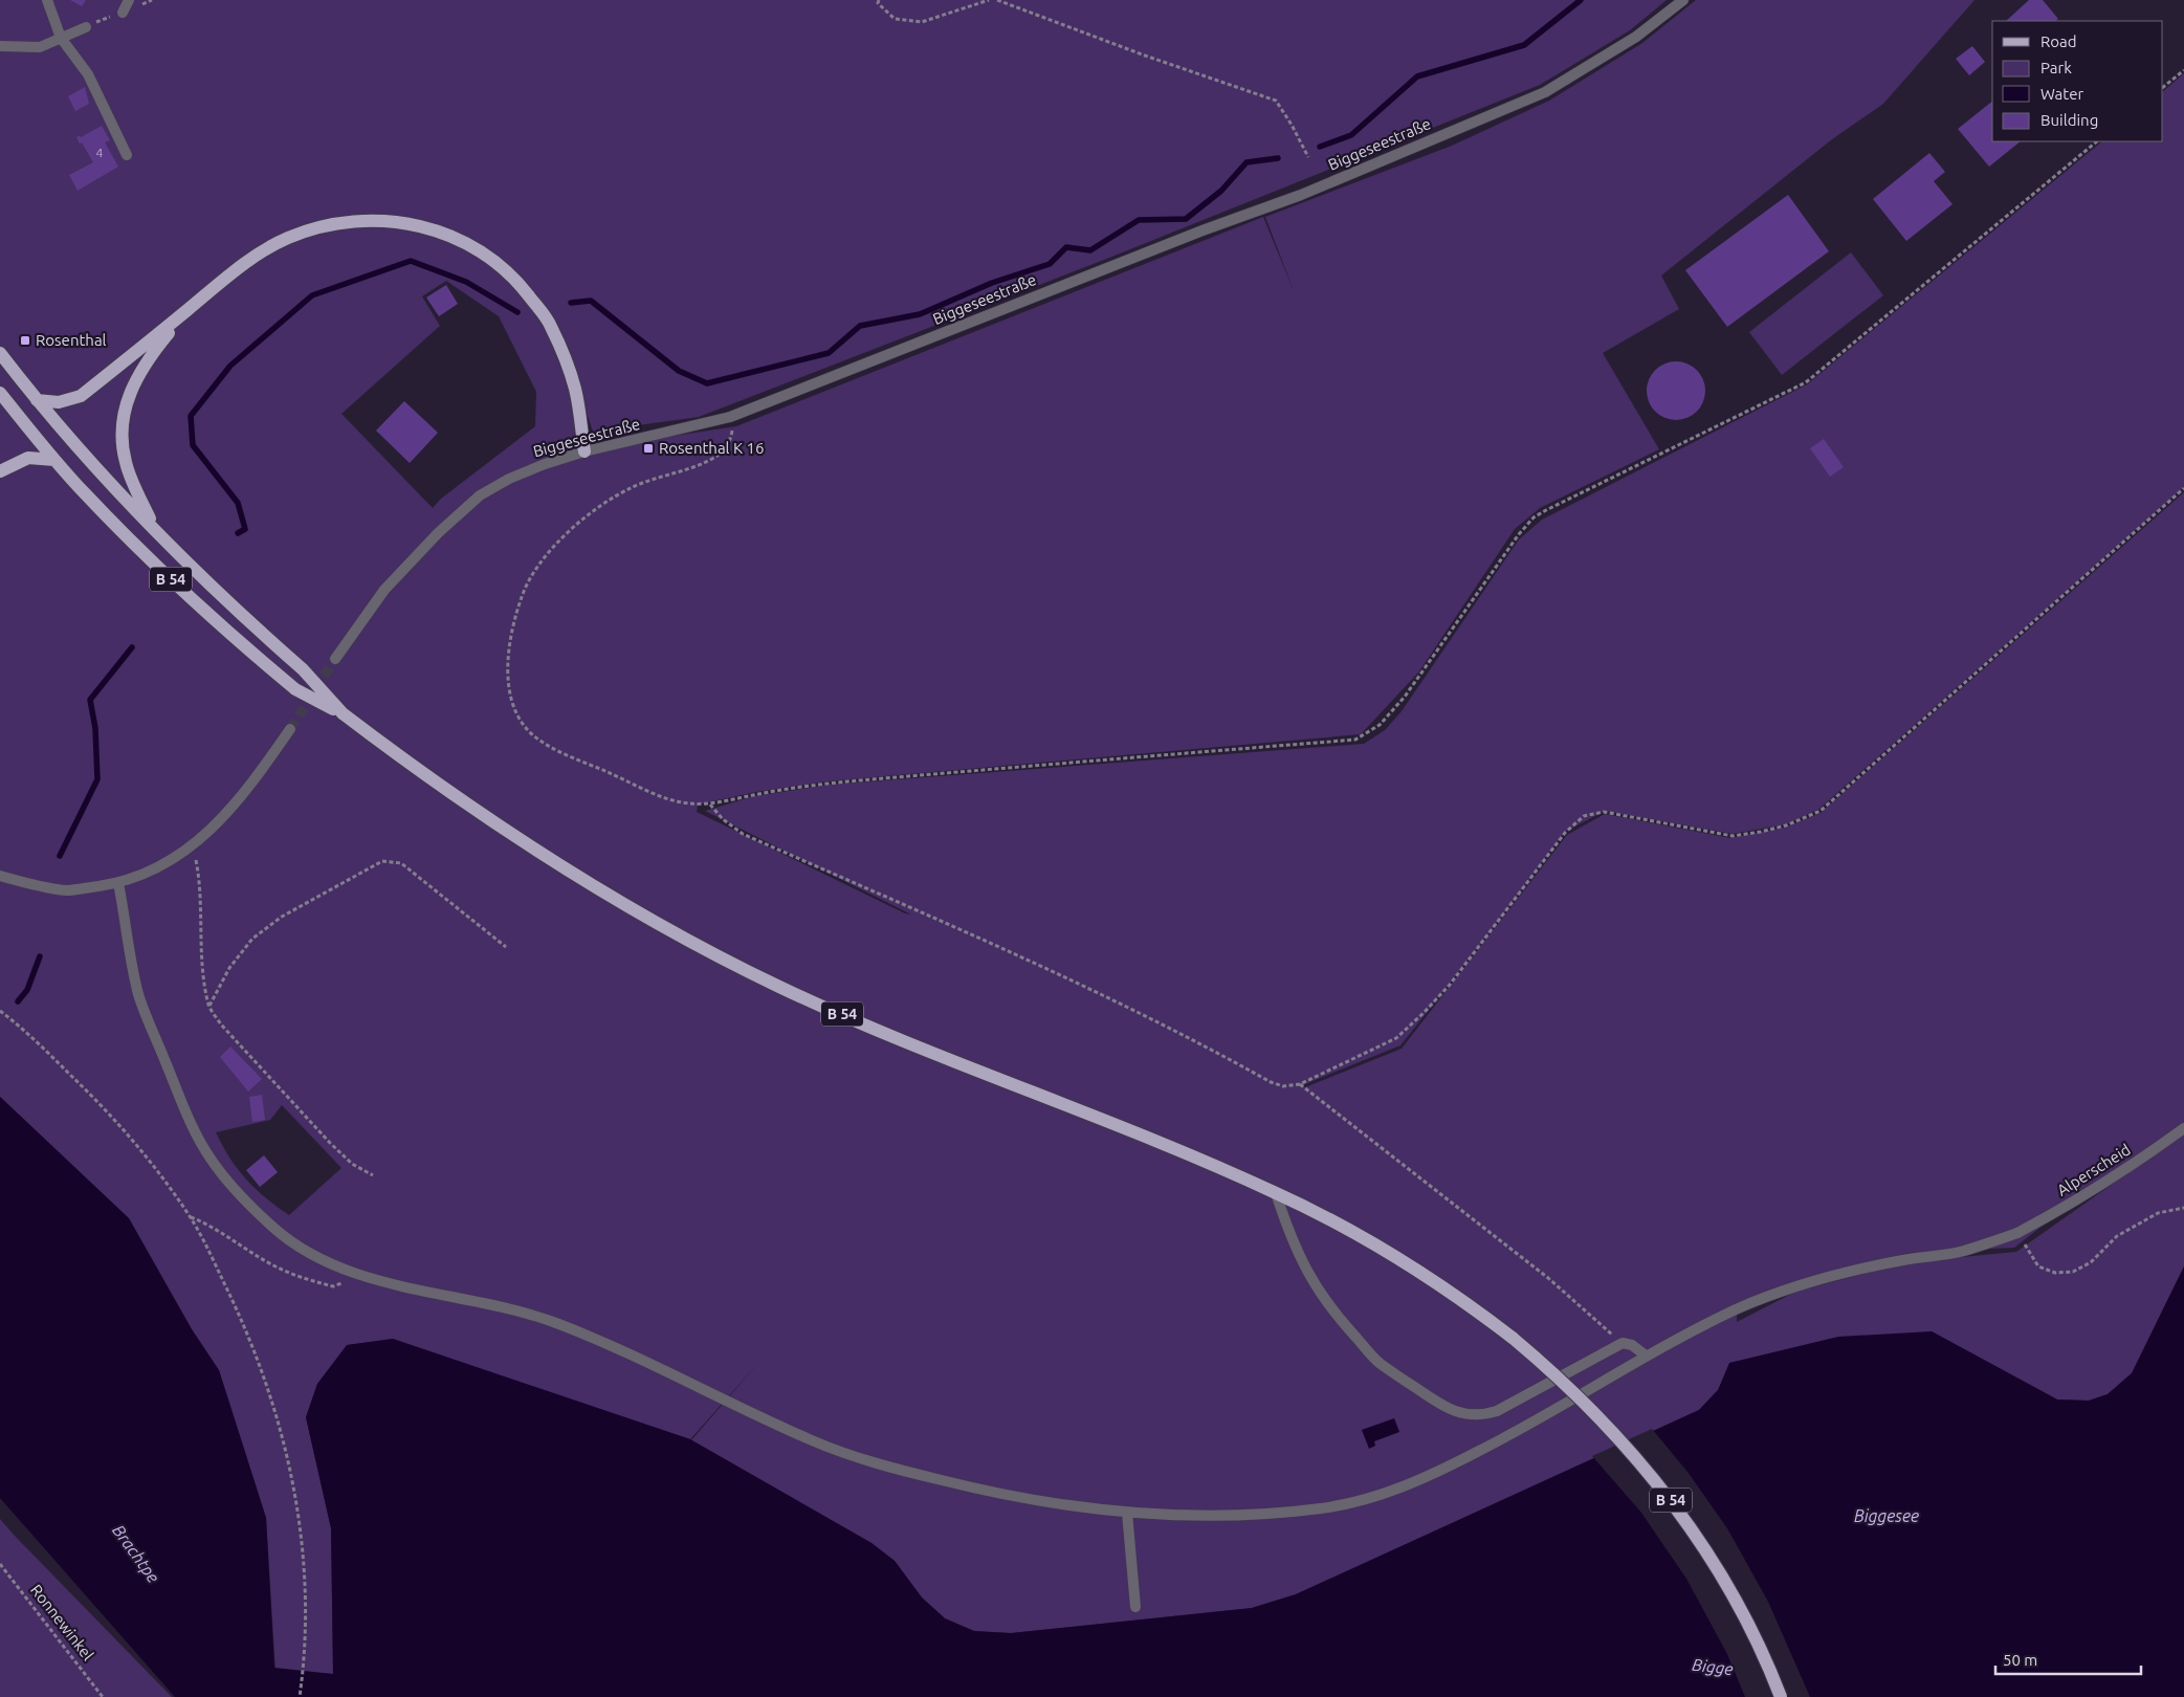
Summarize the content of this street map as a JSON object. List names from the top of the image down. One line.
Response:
{"streets":{"main road":["B 54"],"street":["Biggeseestraße","Alperscheid"],"path":["Ronnewinkel"]},"water":["Biggesee","Brachtpe","Bigge"],"places":{"transit":["Rosenthal","Rosenthal K 16"]},"house_numbers":["4"],"legend":["Road","Park","Water","Building"],"scale_bar":"50 m"}
